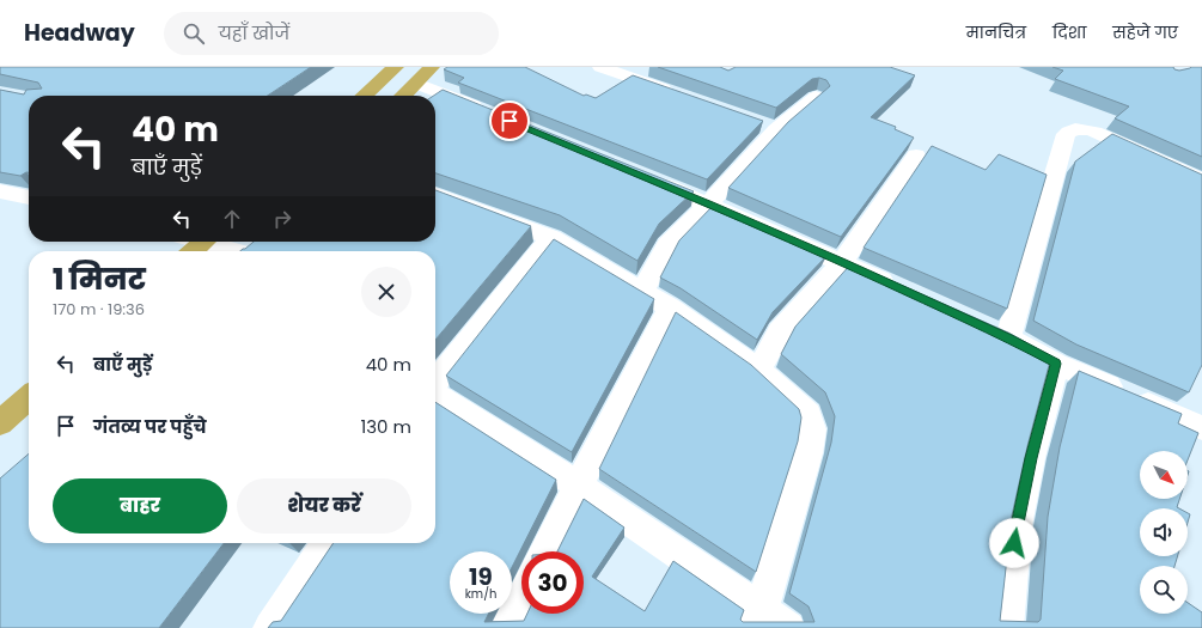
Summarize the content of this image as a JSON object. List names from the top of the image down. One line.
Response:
{"north":"bottom right","page":{"header":"Headway","search":"यहाँ खोजें","nav":["मानचित्र","दिशा","सहेजे गए"],"turn":["40 m","बाएँ मुड़ें"],"heading":["1 मिनट","170 m · 19:36"],"list":[{"name":"बाएँ मुड़ें","value":"40 m"},{"name":"गंतव्य पर पहुँचे","value":"130 m"}],"buttons":["बाहर","शेयर करें"],"speed":"19 km/h","limit":"30"}}
